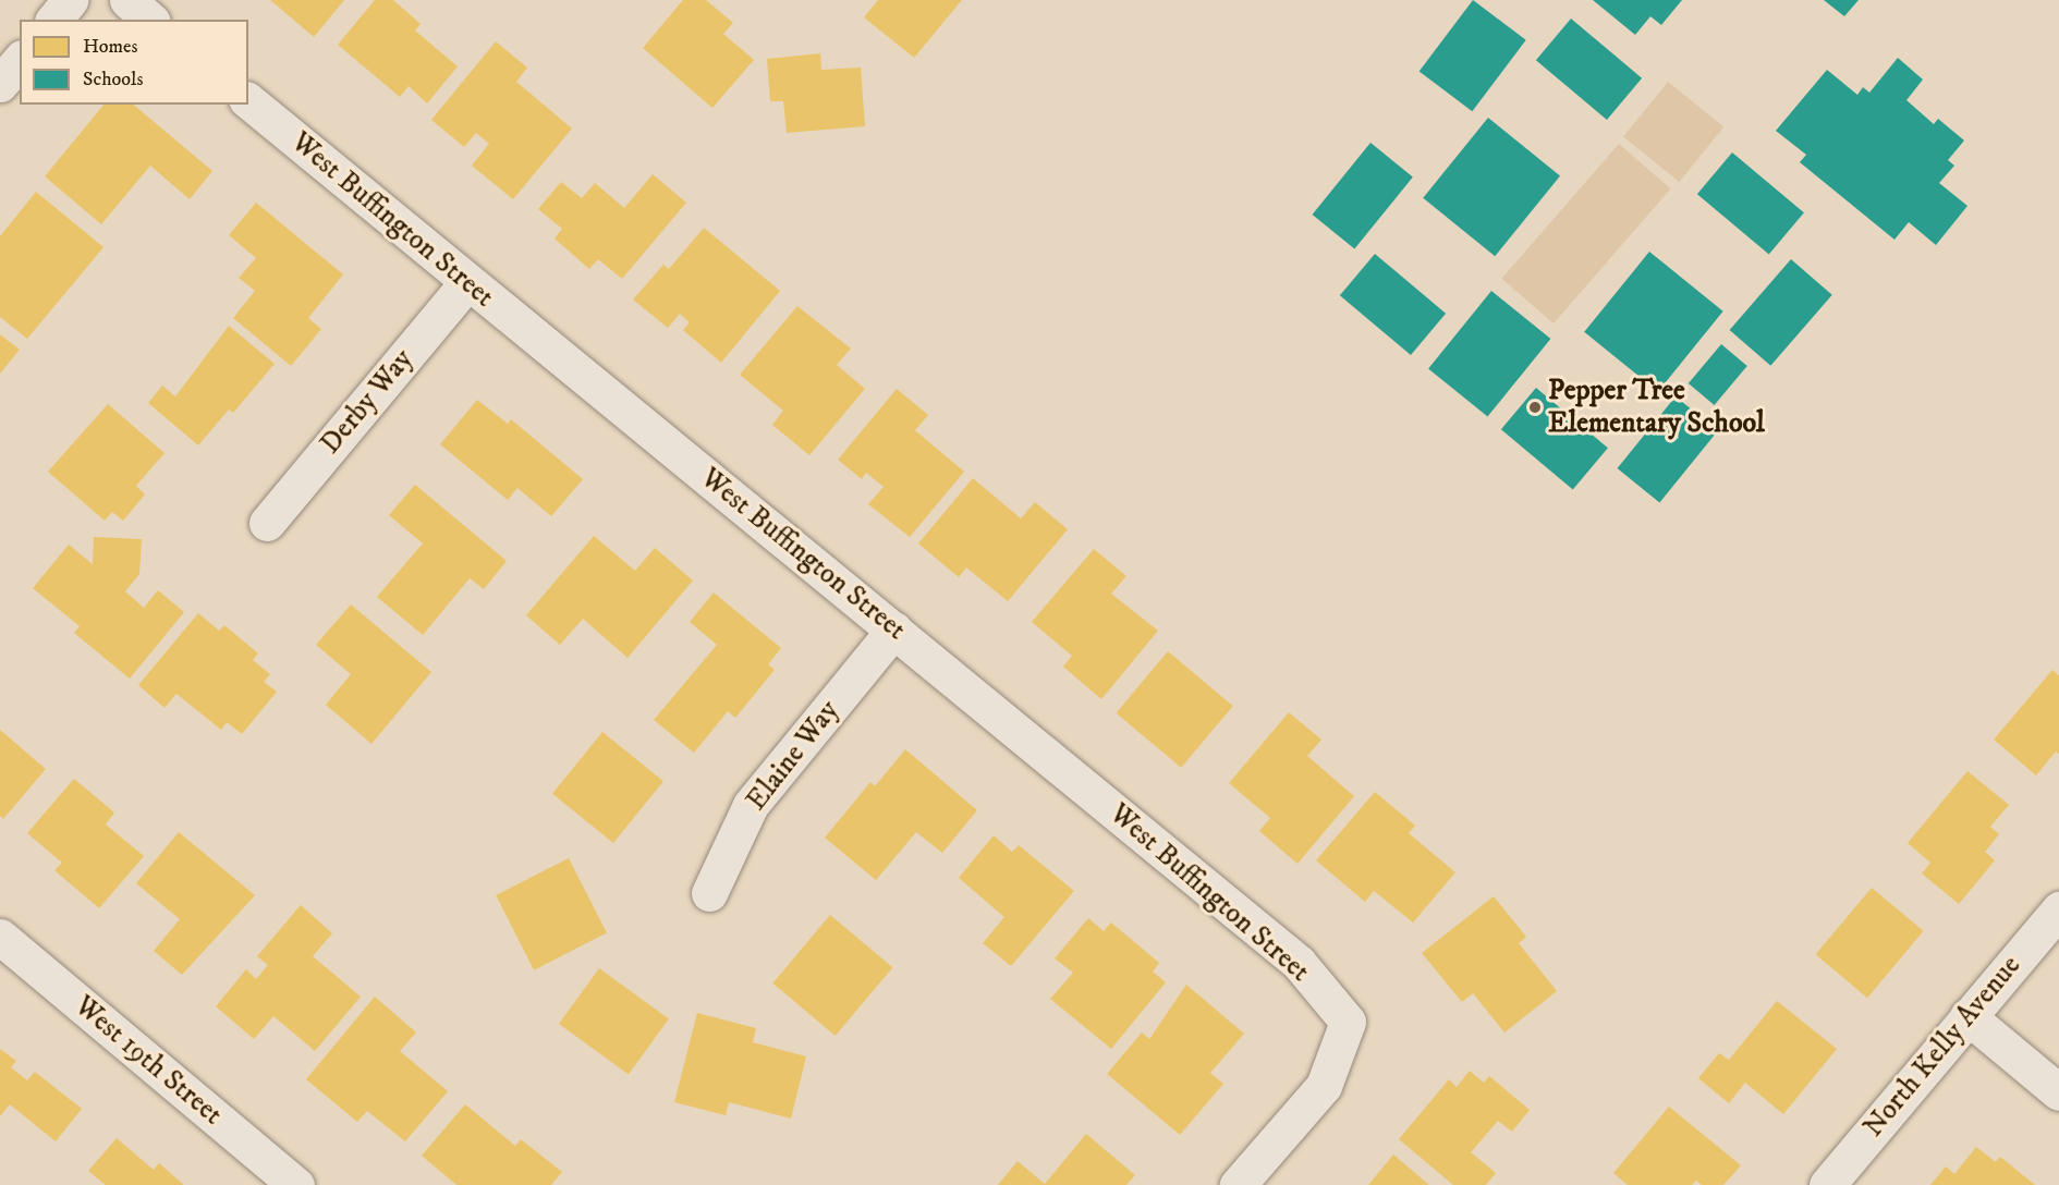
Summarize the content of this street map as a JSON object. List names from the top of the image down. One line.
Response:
{"streets":{"street":["West Buffington Street","Derby Way","Elaine Way","North Kelly Avenue","West 19th Street"]},"crossings":[["West Buffington Street","Derby Way"],["West Buffington Street","Elaine Way"]],"places":["Pepper Tree Elementary School"],"legend":["Homes","Schools"]}
